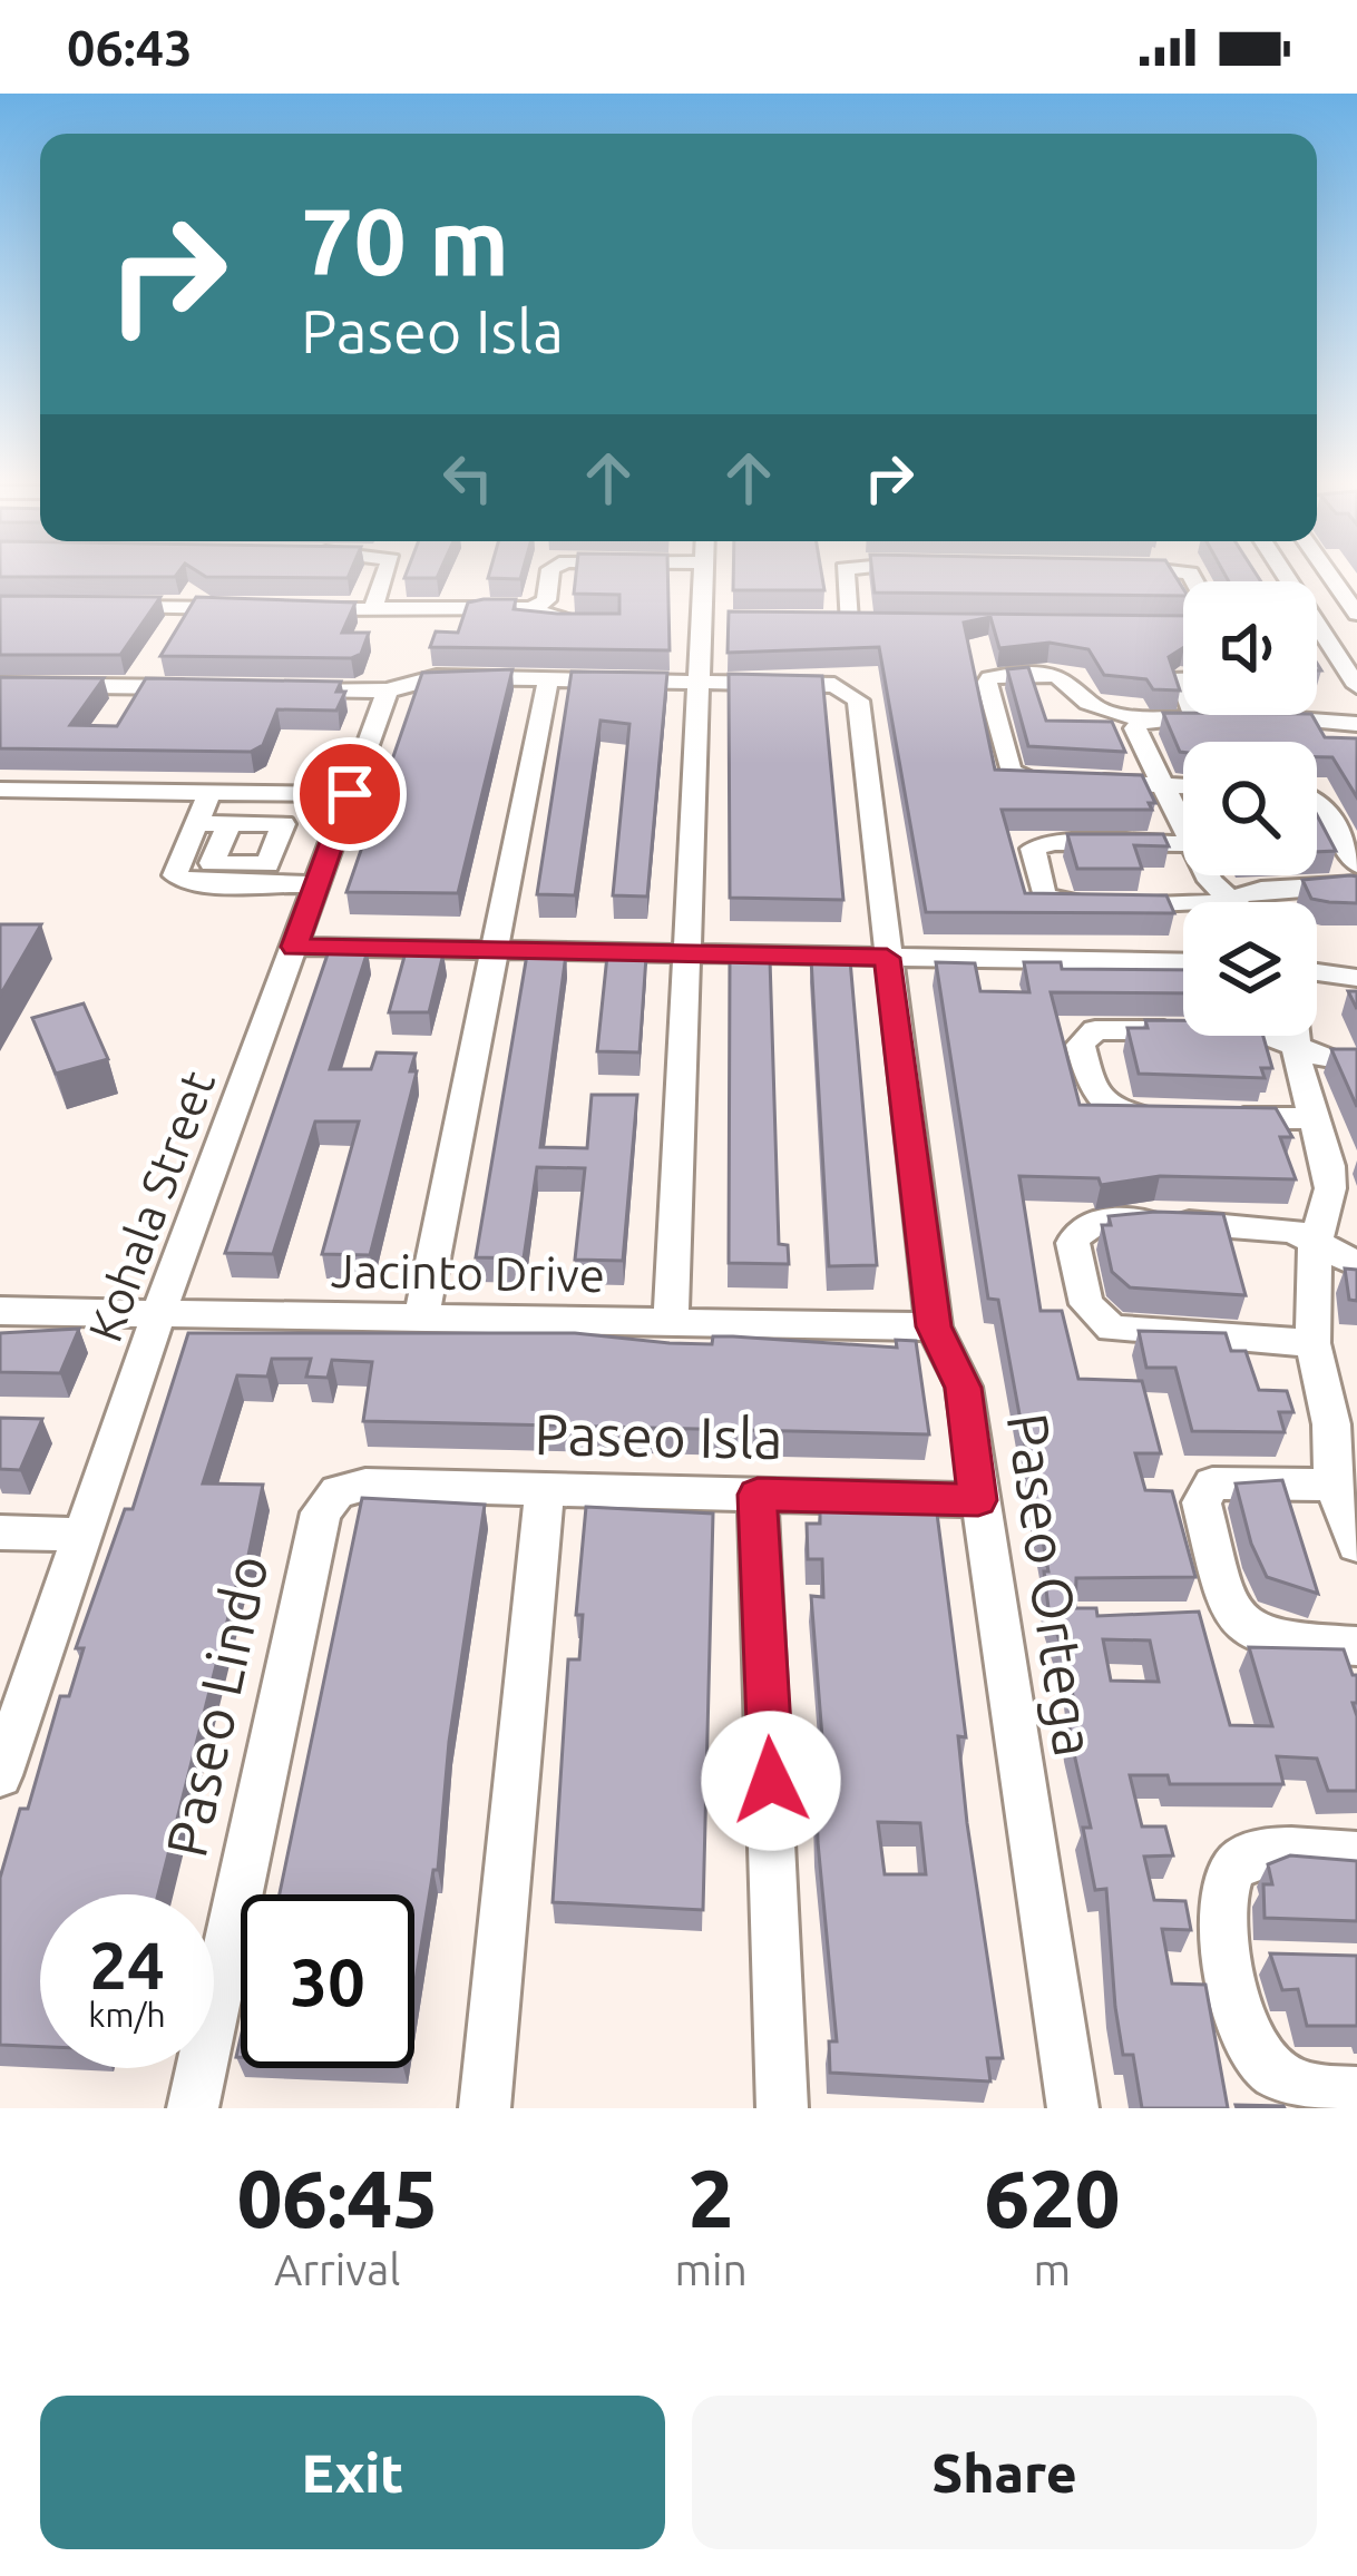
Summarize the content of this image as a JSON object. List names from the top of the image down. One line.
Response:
{"streets":{"street":["Kohala Street","Jacinto Drive","Paseo Isla","Paseo Ortega","Paseo Lindo"]},"crossings":[["Kohala Street","Jacinto Drive"],["Jacinto Drive","Paseo Ortega"],["Paseo Isla","Paseo Ortega"],["Paseo Isla","Paseo Lindo"]],"page":{"status":"06:43","turn":["70 m","Paseo Isla"],"speed":"24 km/h","limit":"30","eta":["06:45","Arrival","2","min","620","m"],"buttons":["Exit","Share"]}}
